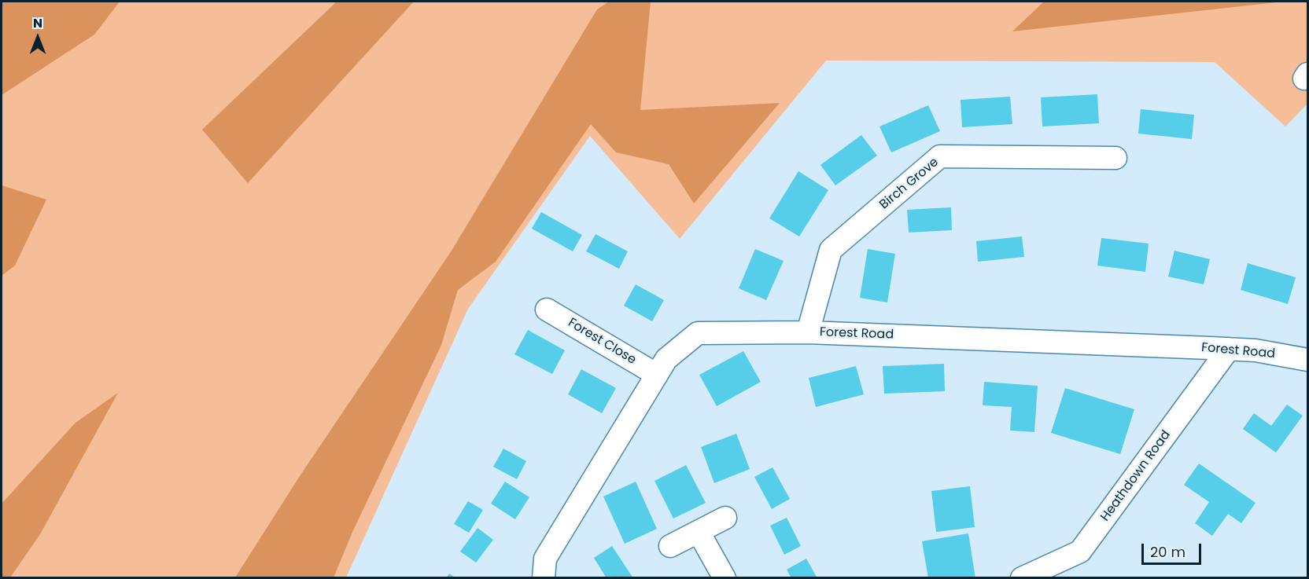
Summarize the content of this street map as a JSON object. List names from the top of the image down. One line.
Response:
{"streets":{"street":["Birch Grove","Forest Road","Forest Close","Heathdown Road"]},"crossings":[["Birch Grove","Forest Road"],["Forest Road","Forest Close"],["Forest Road","Heathdown Road"]],"scale_bar":"20 m","north":"top"}
